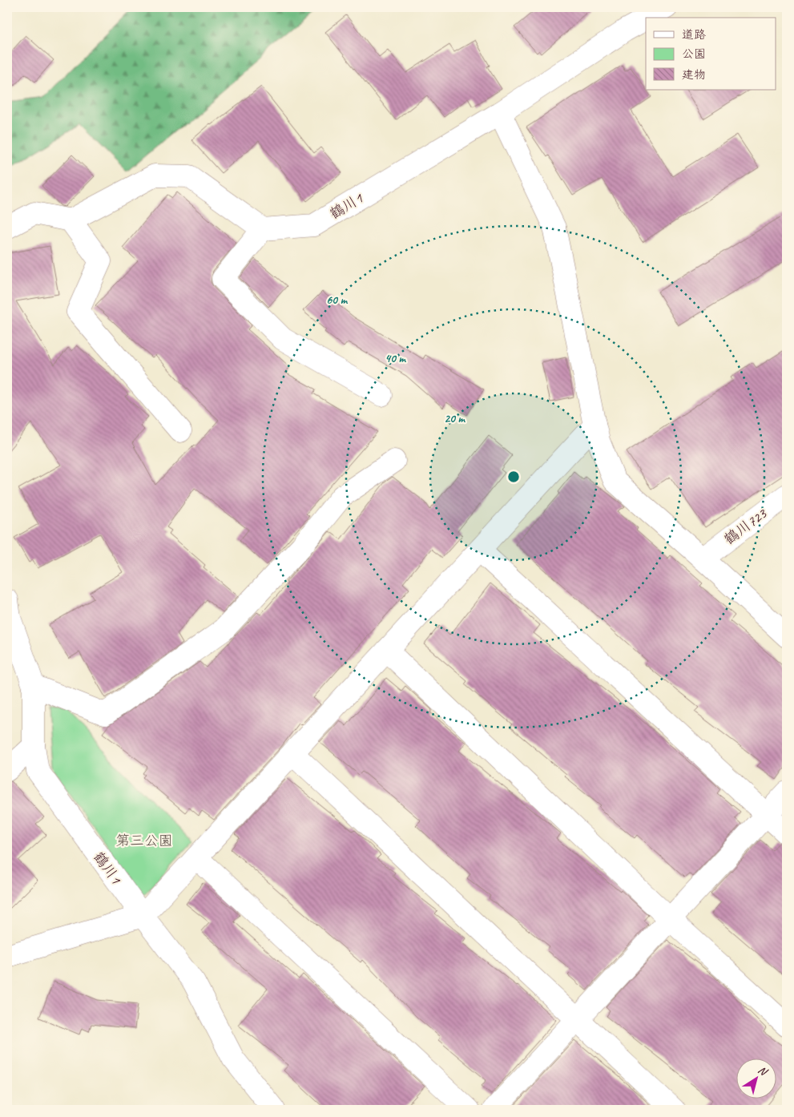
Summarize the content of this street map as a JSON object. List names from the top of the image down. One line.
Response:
{"streets":{"street":["鶴川1","鶴川723"]},"parks":["第三公園"],"legend":["道路","公園","建物"],"north":"top right","rings":["60 m","40 m","20 m"]}
